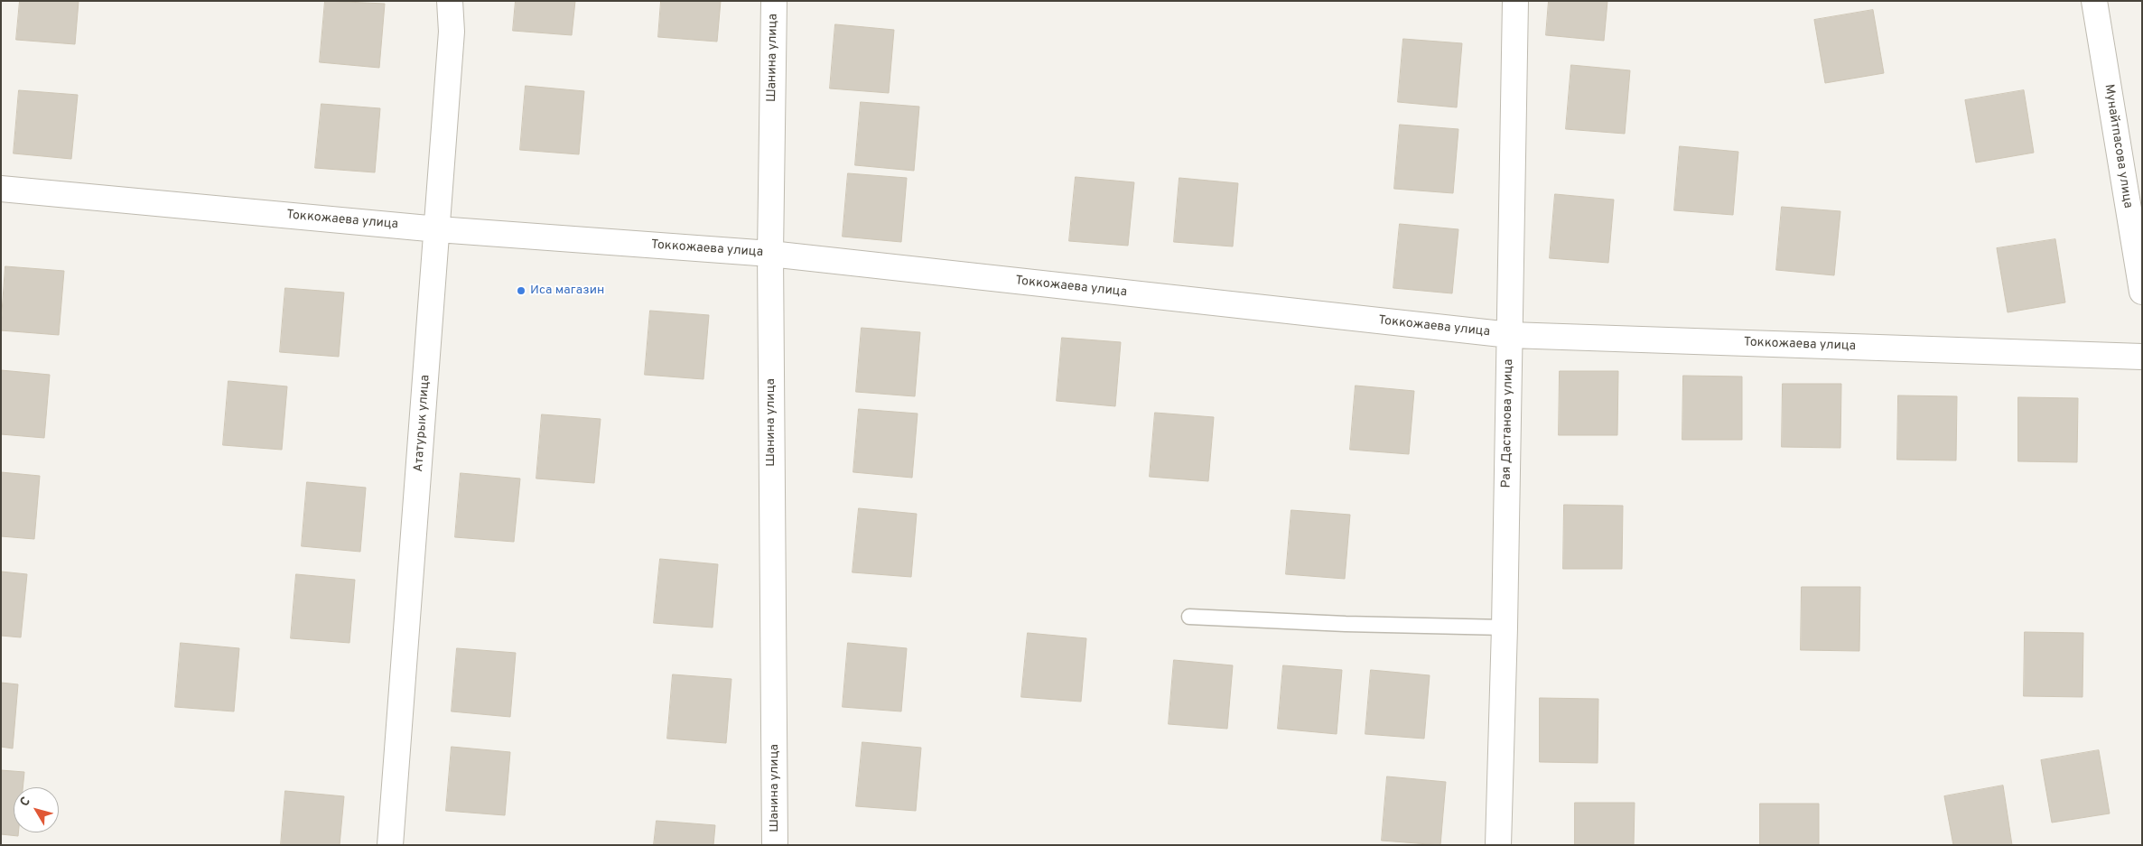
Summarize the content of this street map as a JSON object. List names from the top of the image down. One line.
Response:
{"streets":{"street":["Шанина улица","Мунайтпасова улица","Токкожаева улица","Ататурык улица","Рая Дастанова улица"]},"crossings":[["Шанина улица","Токкожаева улица"],["Токкожаева улица","Ататурык улица"],["Токкожаева улица","Рая Дастанова улица"]],"places":["Иса магазин"],"north":"top left"}
